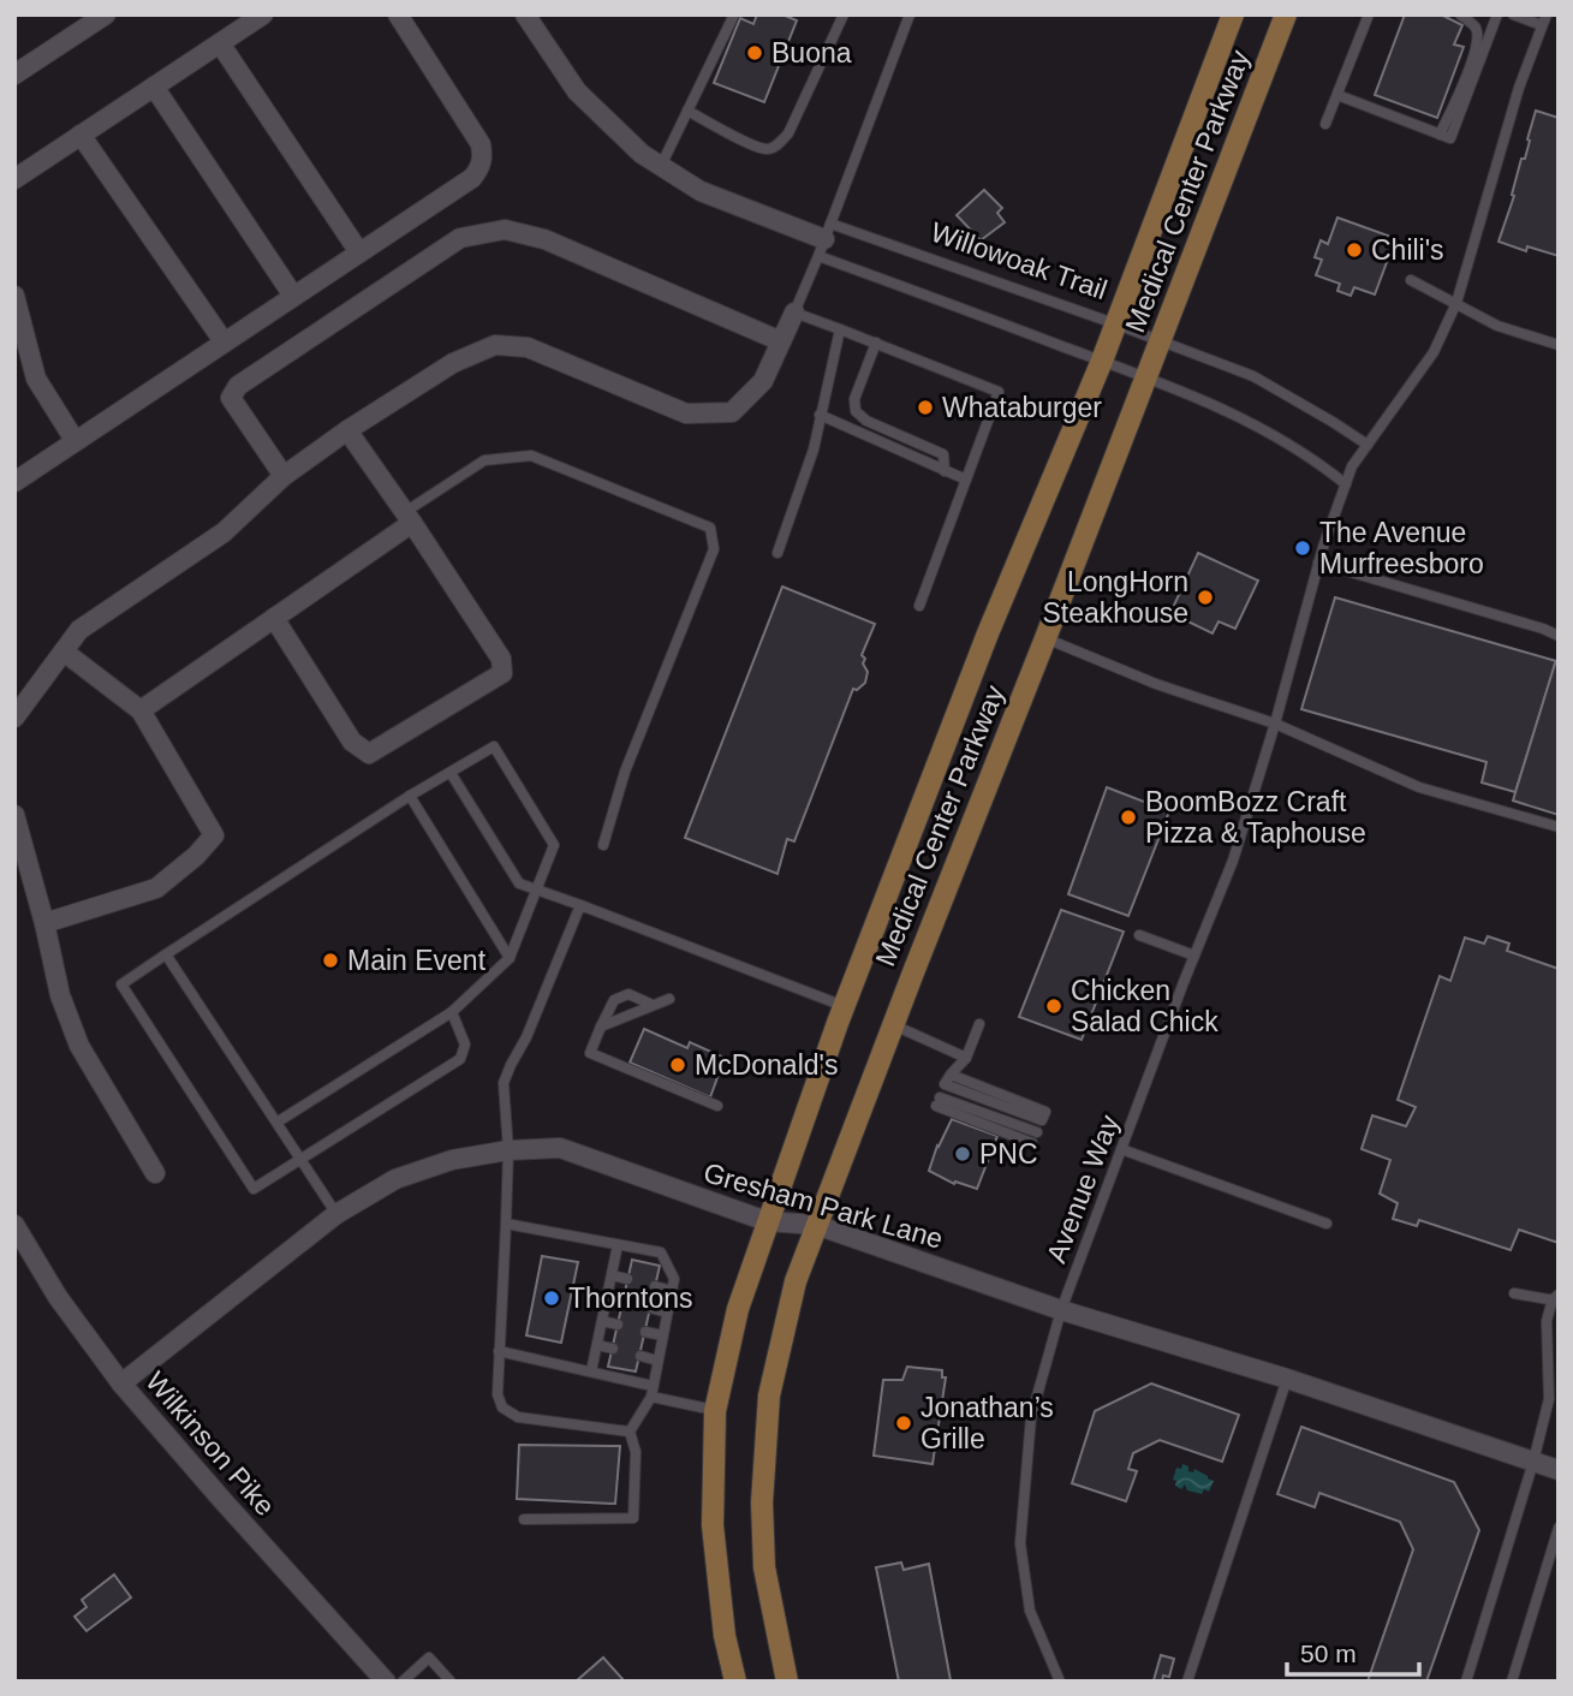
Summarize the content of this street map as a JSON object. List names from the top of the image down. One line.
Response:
{"streets":{"main road":["Medical Center Parkway"],"street":["Willowoak Trail","Gresham Park Lane","Wilkinson Pike"],"lane":["Avenue Way"]},"crossings":[["Medical Center Parkway","Willowoak Trail"],["Medical Center Parkway","Gresham Park Lane"],["Willowoak Trail","Avenue Way"],["Avenue Way","Gresham Park Lane"],["Gresham Park Lane","Wilkinson Pike"]],"places":["Buona","Chili's","Whataburger","The Avenue Murfreesboro","LongHorn Steakhouse","BoomBozz Craft Pizza & Taphouse","Main Event","Chicken Salad Chick","McDonald's","PNC","Thorntons","Jonathan’s Grille"],"scale_bar":"50 m"}
